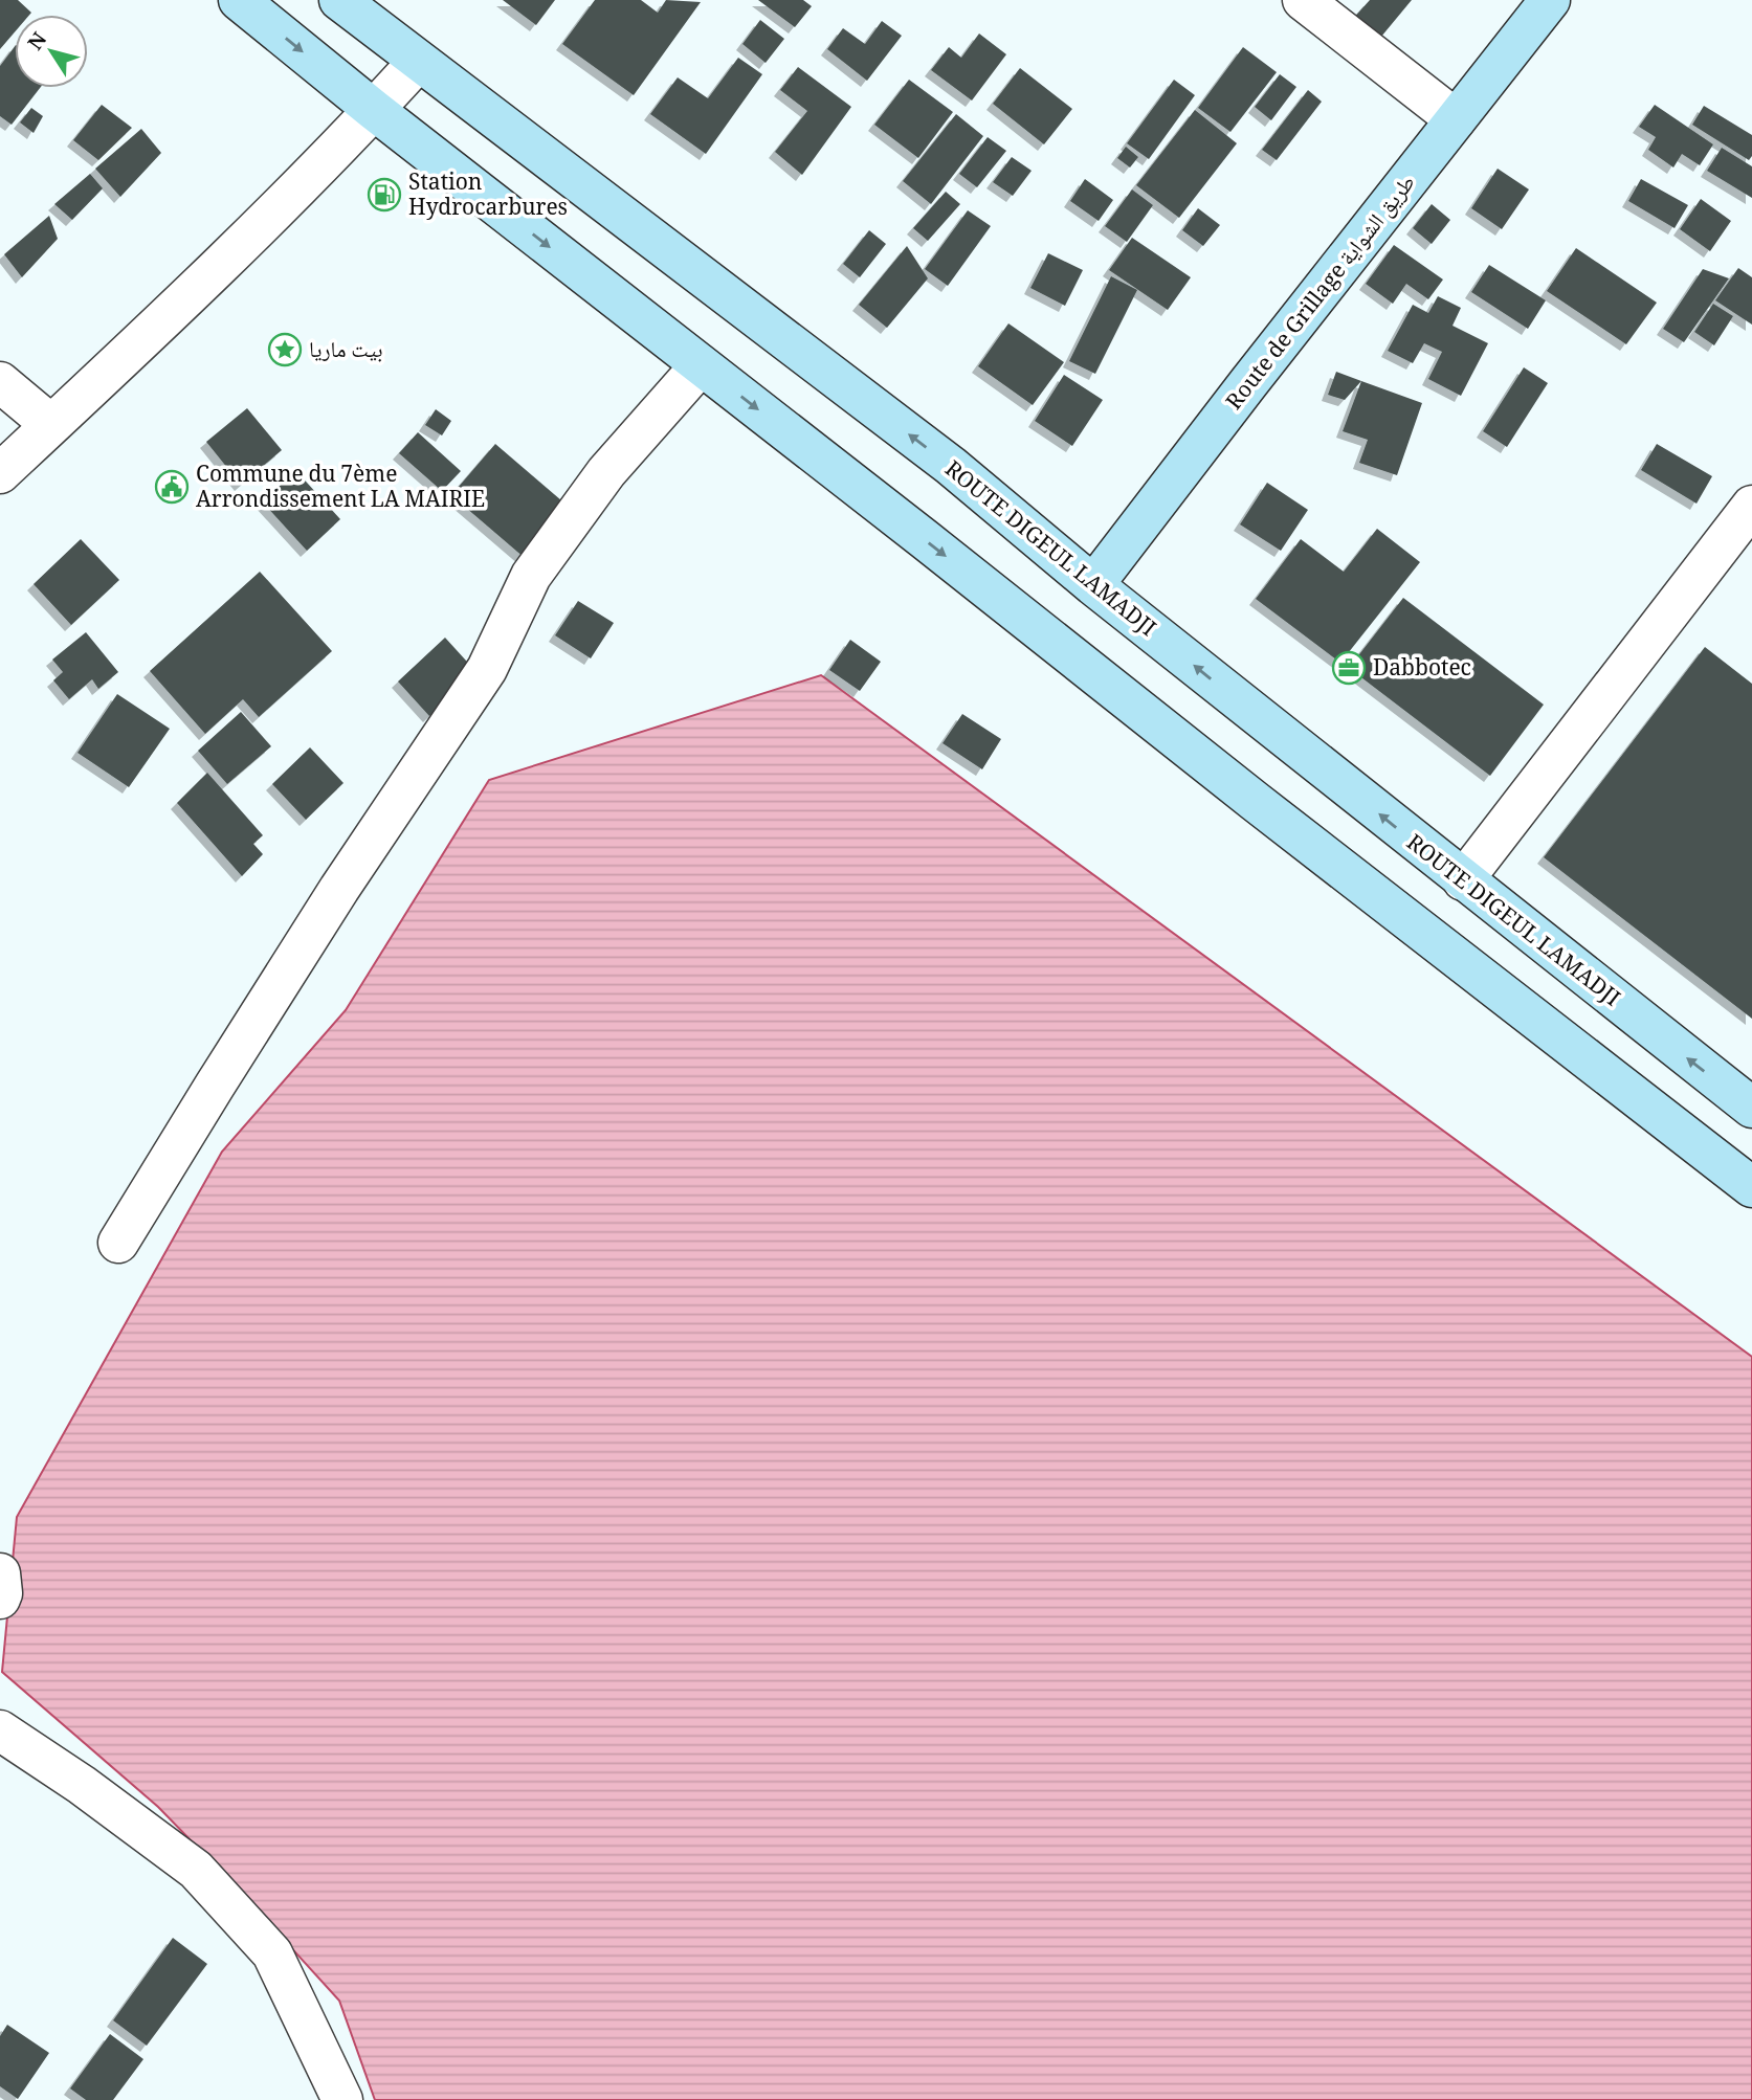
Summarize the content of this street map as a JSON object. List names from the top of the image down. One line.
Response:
{"streets":{"main road":["Route de Grillage طريق الشواية","ROUTE DIGEUL LAMADJI"]},"crossings":[["Route de Grillage طريق الشواية","ROUTE DIGEUL LAMADJI"]],"places":{"fuel station":["Station Hydrocarbures"],"place":["بيت ماريا"],"public building":["Commune du 7ème Arrondissement LA MAIRIE"],"office":["Dabbotec"]},"north":"top left"}
